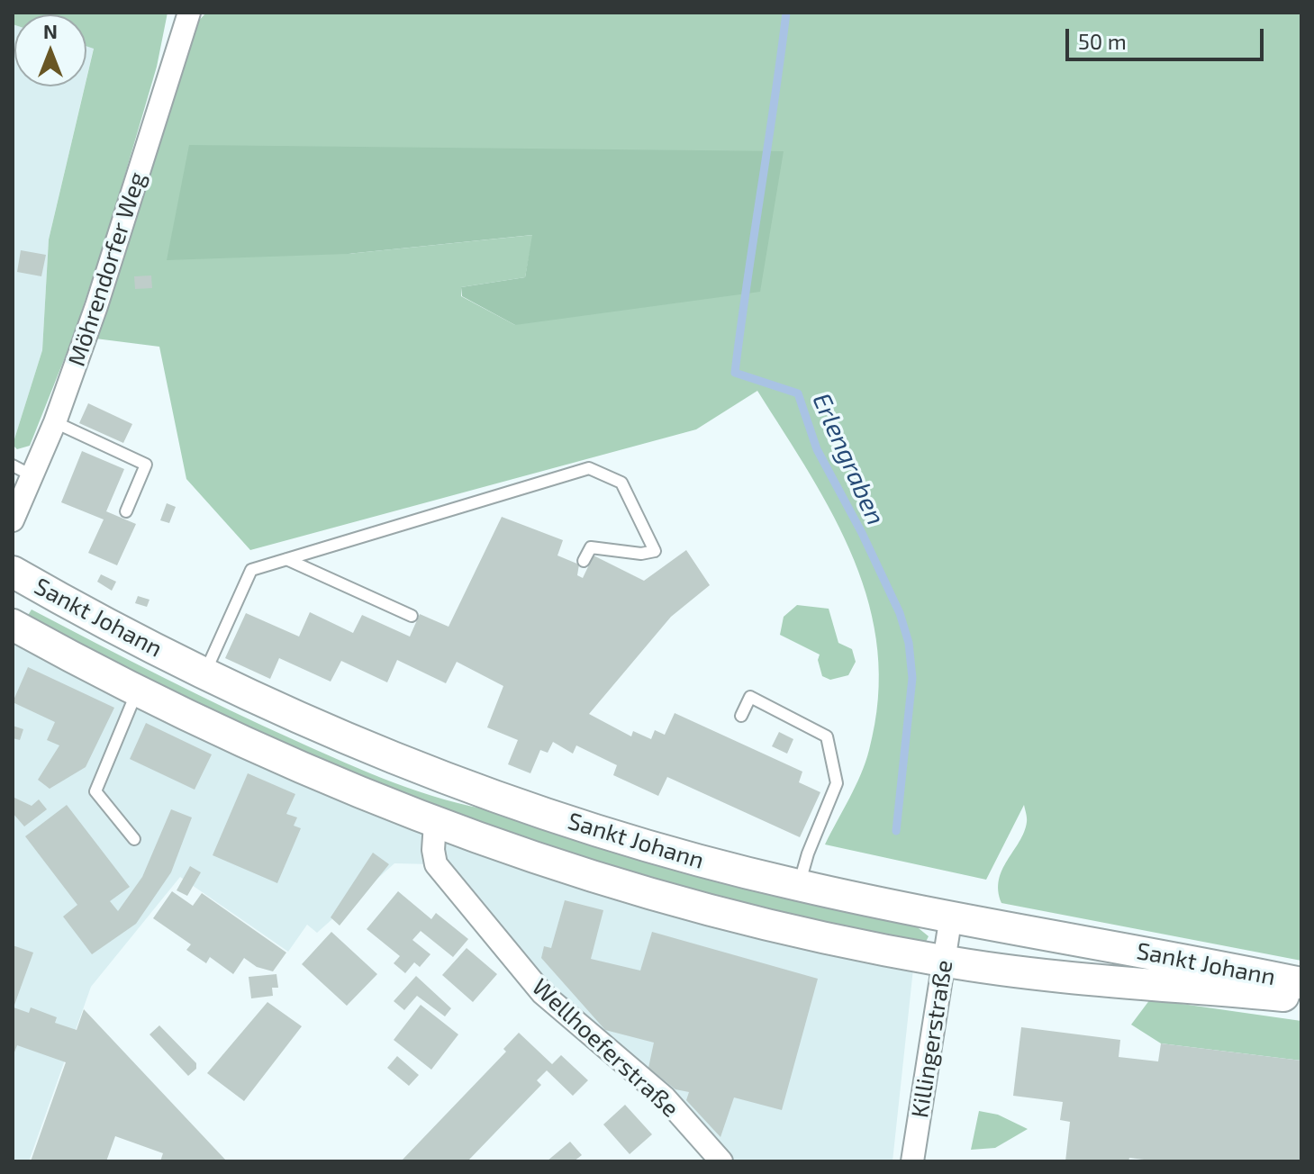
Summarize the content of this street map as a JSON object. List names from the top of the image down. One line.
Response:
{"streets":{"main road":["Sankt Johann"],"street":["Möhrendorfer Weg","Killingerstraße","Wellhoeferstraße"]},"crossings":[["Sankt Johann","Killingerstraße"],["Sankt Johann","Wellhoeferstraße"]],"water":["Erlengraben"],"scale_bar":"50 m","north":"top"}
